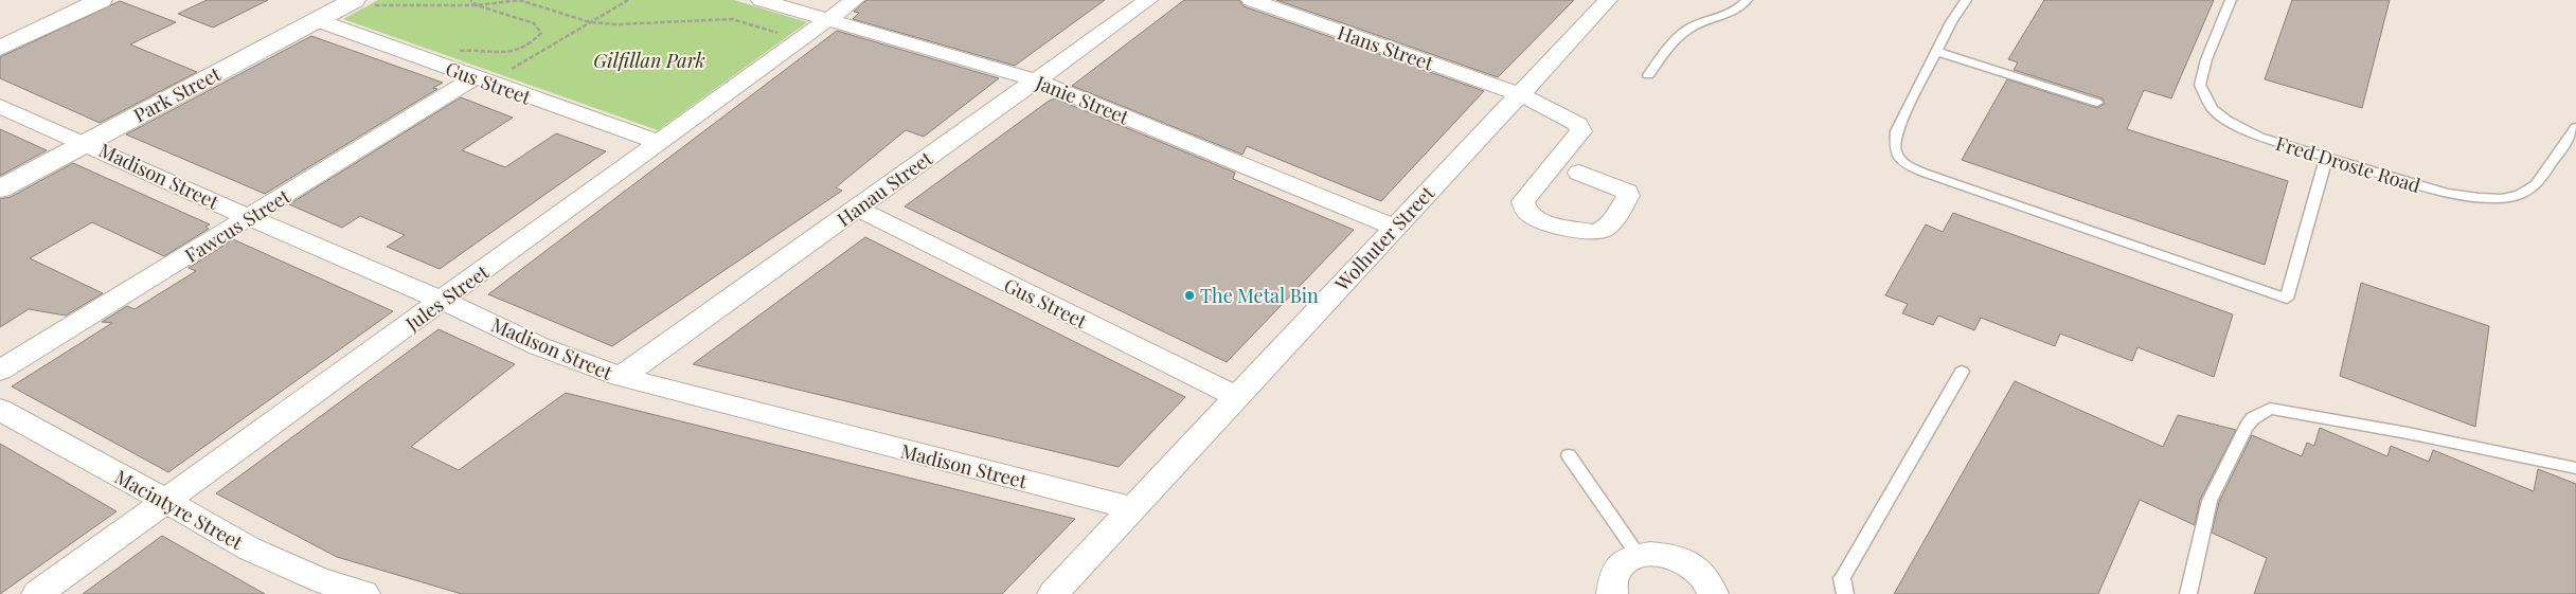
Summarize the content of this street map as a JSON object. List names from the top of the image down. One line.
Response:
{"streets":{"main road":["Park Street"],"street":["Hans Street","Gus Street","Janie Street","Madison Street","Hanau Street","Fawcus Street","Wolhuter Street","Jules Street","Macintyre Street"],"lane":["Fred Droste Road"]},"crossings":[["Hans Street","Wolhuter Street"],["Gus Street","Park Street"],["Gus Street","Hanau Street"],["Gus Street","Fawcus Street"],["Gus Street","Wolhuter Street"],["Gus Street","Jules Street"],["Park Street","Madison Street"],["Janie Street","Hanau Street"],["Janie Street","Wolhuter Street"],["Janie Street","Jules Street"],["Madison Street","Hanau Street"],["Madison Street","Fawcus Street"],["Madison Street","Wolhuter Street"],["Madison Street","Jules Street"],["Jules Street","Macintyre Street"]],"parks":["Gilfillan Park"],"places":["The Metal Bin"]}
